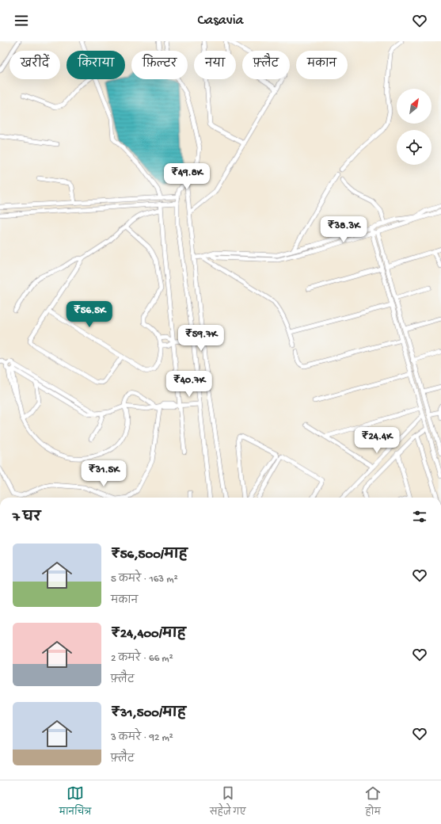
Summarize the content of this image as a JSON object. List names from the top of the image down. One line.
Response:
{"north":"top right","page":{"header":"Casavia","chip":["खरीदें","किराया","फ़िल्टर","नया","फ़्लैट","मकान"],"price":["₹49.8K","₹38.3K","₹56.5K","₹59.7K","₹40.7K","₹24.4K","₹31.5K"],"heading":"7 घर","list":[{"name":"₹56,500/माह","note":"5 कमरे · 163 m² · मकान"},{"name":"₹24,400/माह","note":"2 कमरे · 66 m² · फ़्लैट"},{"name":"₹31,500/माह","note":"3 कमरे · 92 m² · फ़्लैट"}],"tabs":["मानचित्र","सहेजे गए","होम"]}}
